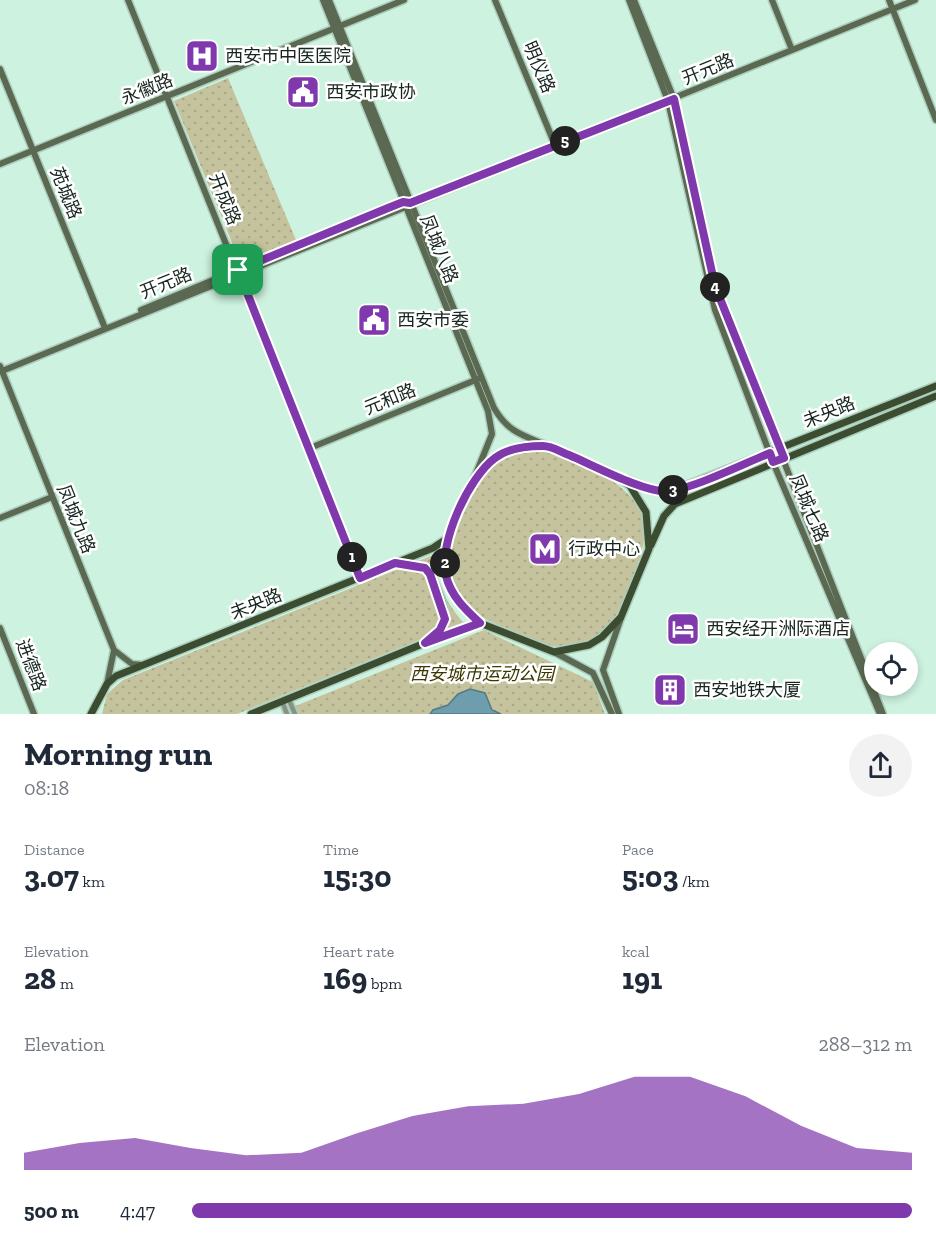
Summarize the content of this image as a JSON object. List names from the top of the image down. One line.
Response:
{"streets":{"main road":["未央路"],"street":["明仪路","开元路","永徽路","苑城路","开成路","凤城八路","元和路","凤城七路","凤城九路","进德路"]},"crossings":[["明仪路","开元路"],["开元路","苑城路"],["开元路","开成路"],["开元路","凤城八路"],["开元路","凤城七路"],["开元路","凤城九路"],["永徽路","苑城路"],["永徽路","开成路"],["永徽路","凤城八路"],["开成路","元和路"],["开成路","未央路"],["凤城八路","元和路"],["凤城八路","未央路"],["未央路","凤城七路"]],"parks":["西安城市运动公园"],"places":{"hospital":["西安市中医医院"],"public building":["西安市政协","西安市委"],"metro station":["行政中心"],"hotel":["西安经开洲际酒店"],"building":["西安地铁大厦"]},"page":{"pins":["5","4","3","1","2"],"heading":["Morning run","08:18"],"stats":[["Distance","3.07 km"],["Time","15:30"],["Pace","5:03 /km"],["Elevation","28 m"],["Heart rate","169 bpm"],["kcal","191"]],"chart":["Elevation","288–312 m"],"list":[{"name":"500 m","note":"4:47"}]}}
